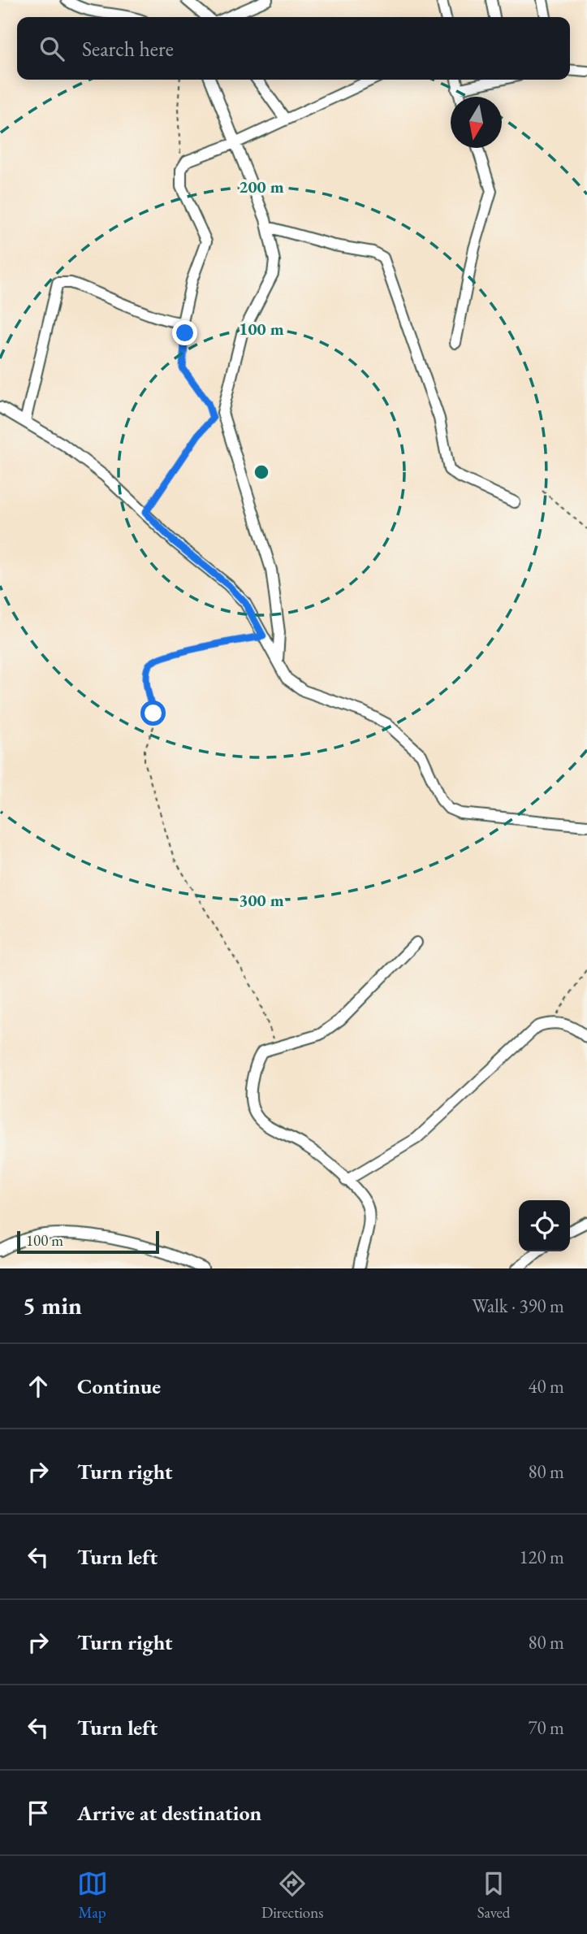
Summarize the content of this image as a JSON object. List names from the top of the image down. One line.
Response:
{"scale_bar":"100 m","north":"bottom","page":{"search":"Search here","scale":"100 m","heading":["5 min","Walk · 390 m"],"list":[["Continue","40 m"],["Turn right","80 m"],["Turn left","120 m"],["Turn right","80 m"],["Turn left","70 m"],"Arrive at destination"],"nav":["Map","Directions","Saved"]},"rings":["200 m","100 m","300 m"]}
